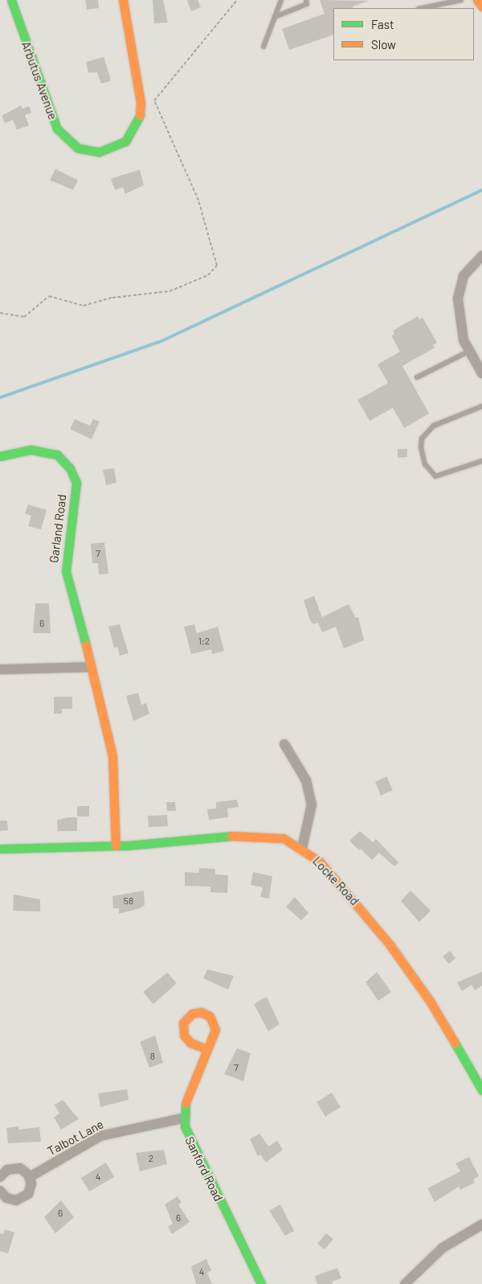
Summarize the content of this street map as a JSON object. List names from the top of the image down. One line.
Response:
{"streets":{"street":["Arbutus Avenue","Garland Road","Locke Road","Talbot Lane","Sanford Road"]},"crossings":[["Garland Road","Locke Road"],["Talbot Lane","Sanford Road"]],"house_numbers":["7","6","1;2","58","8","7","2","4","6","6","4"],"legend":["Fast","Slow"]}
